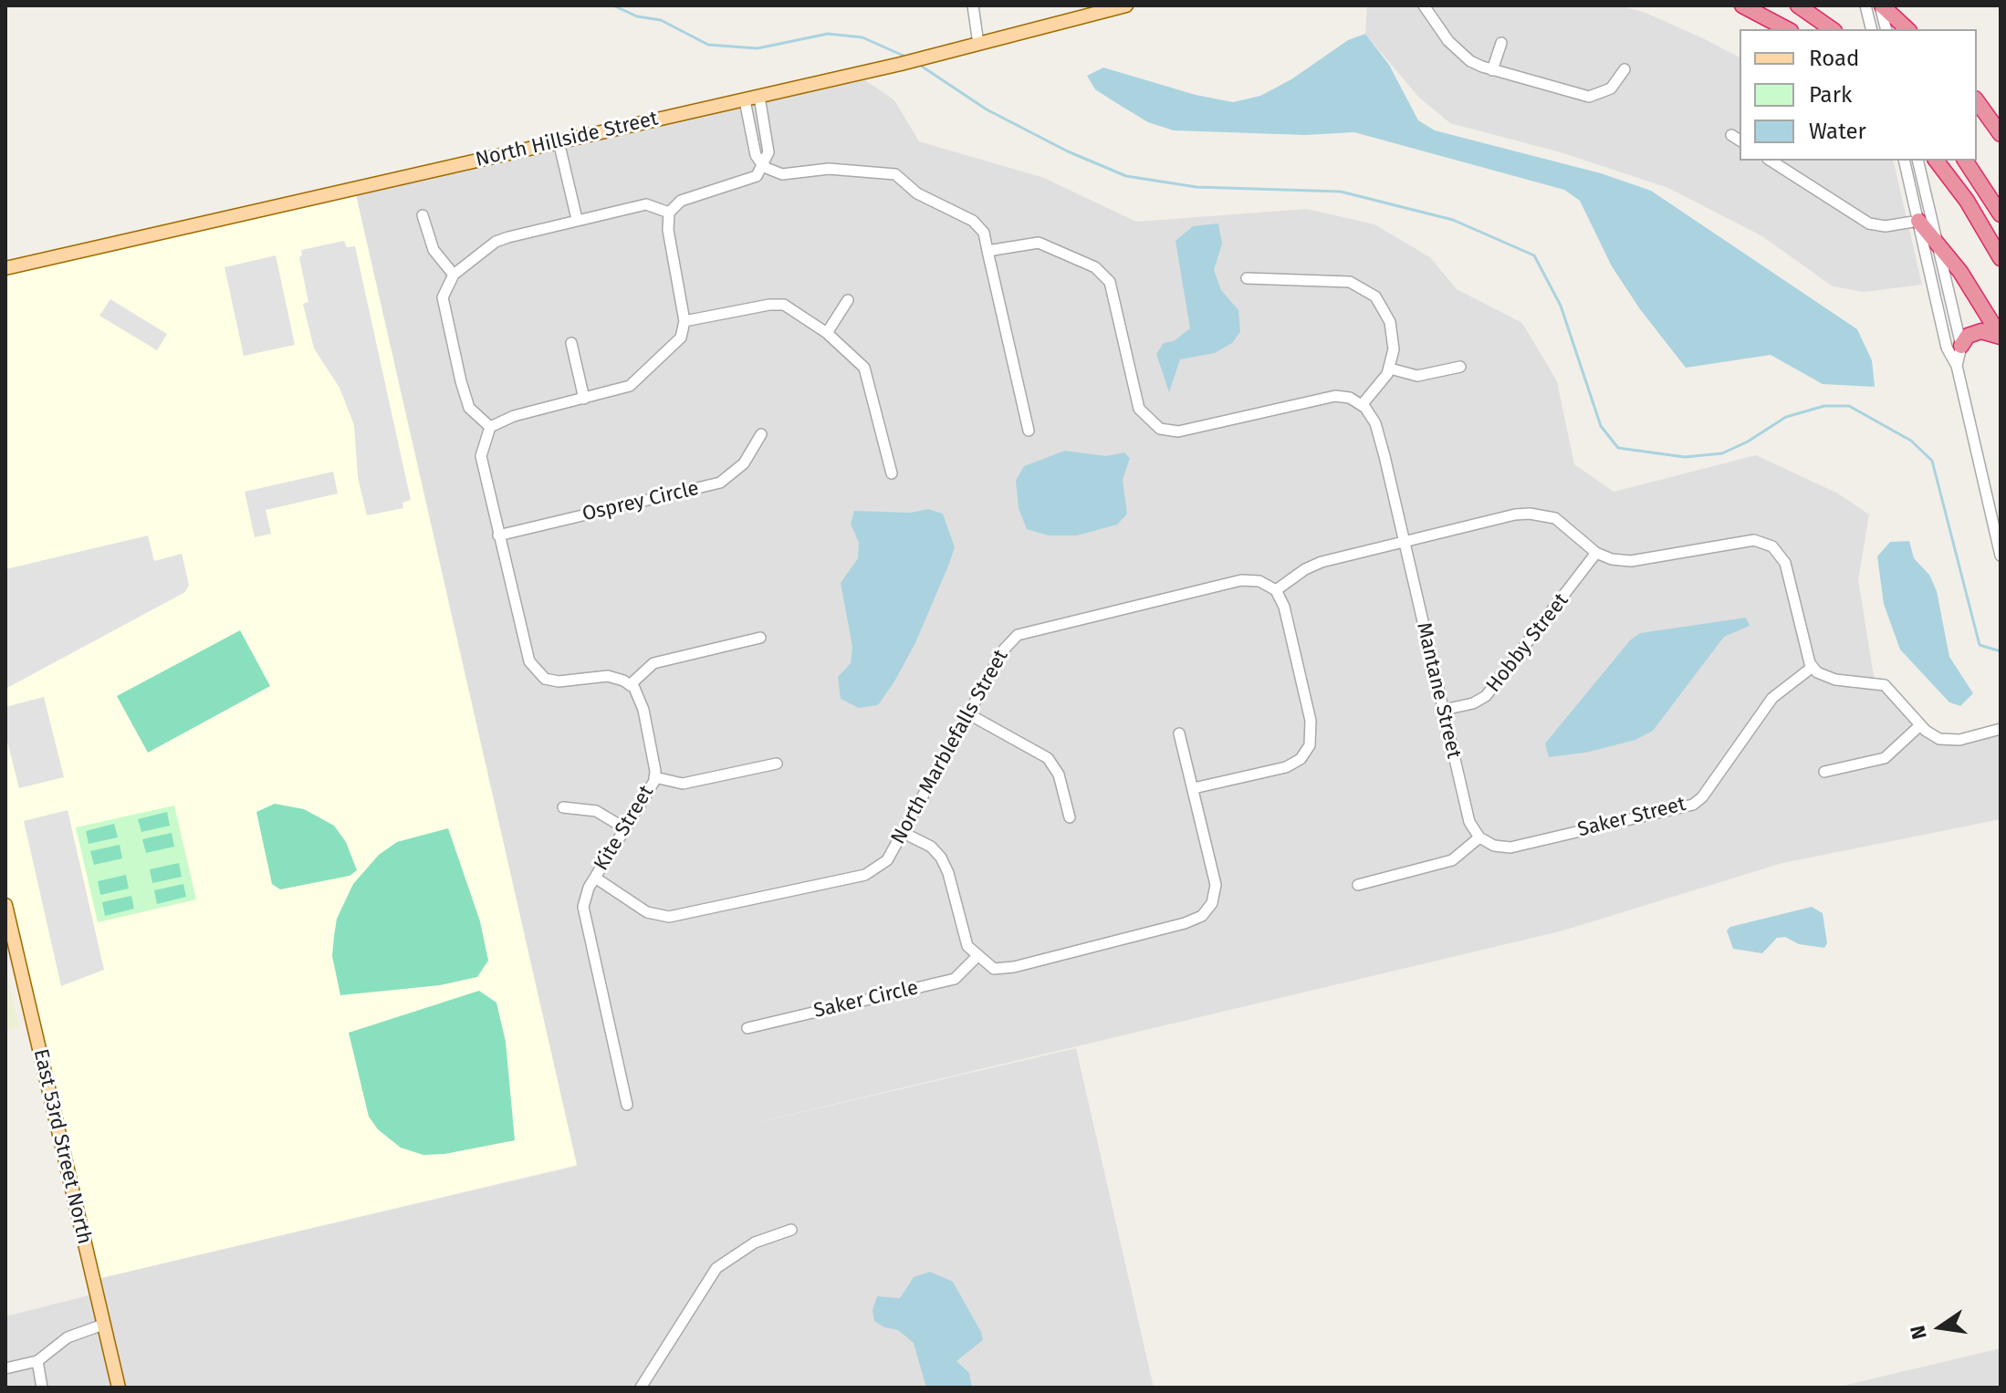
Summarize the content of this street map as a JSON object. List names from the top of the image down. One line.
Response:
{"streets":{"main road":["North Hillside Street","East 53rd Street North"],"street":["Osprey Circle","Hobby Street","Mantane Street","North Marblefalls Street","Saker Street","Kite Street","Saker Circle"]},"crossings":[["Hobby Street","Mantane Street"],["Mantane Street","Saker Street"],["North Marblefalls Street","Kite Street"]],"legend":["Road","Park","Water"],"north":"left"}
